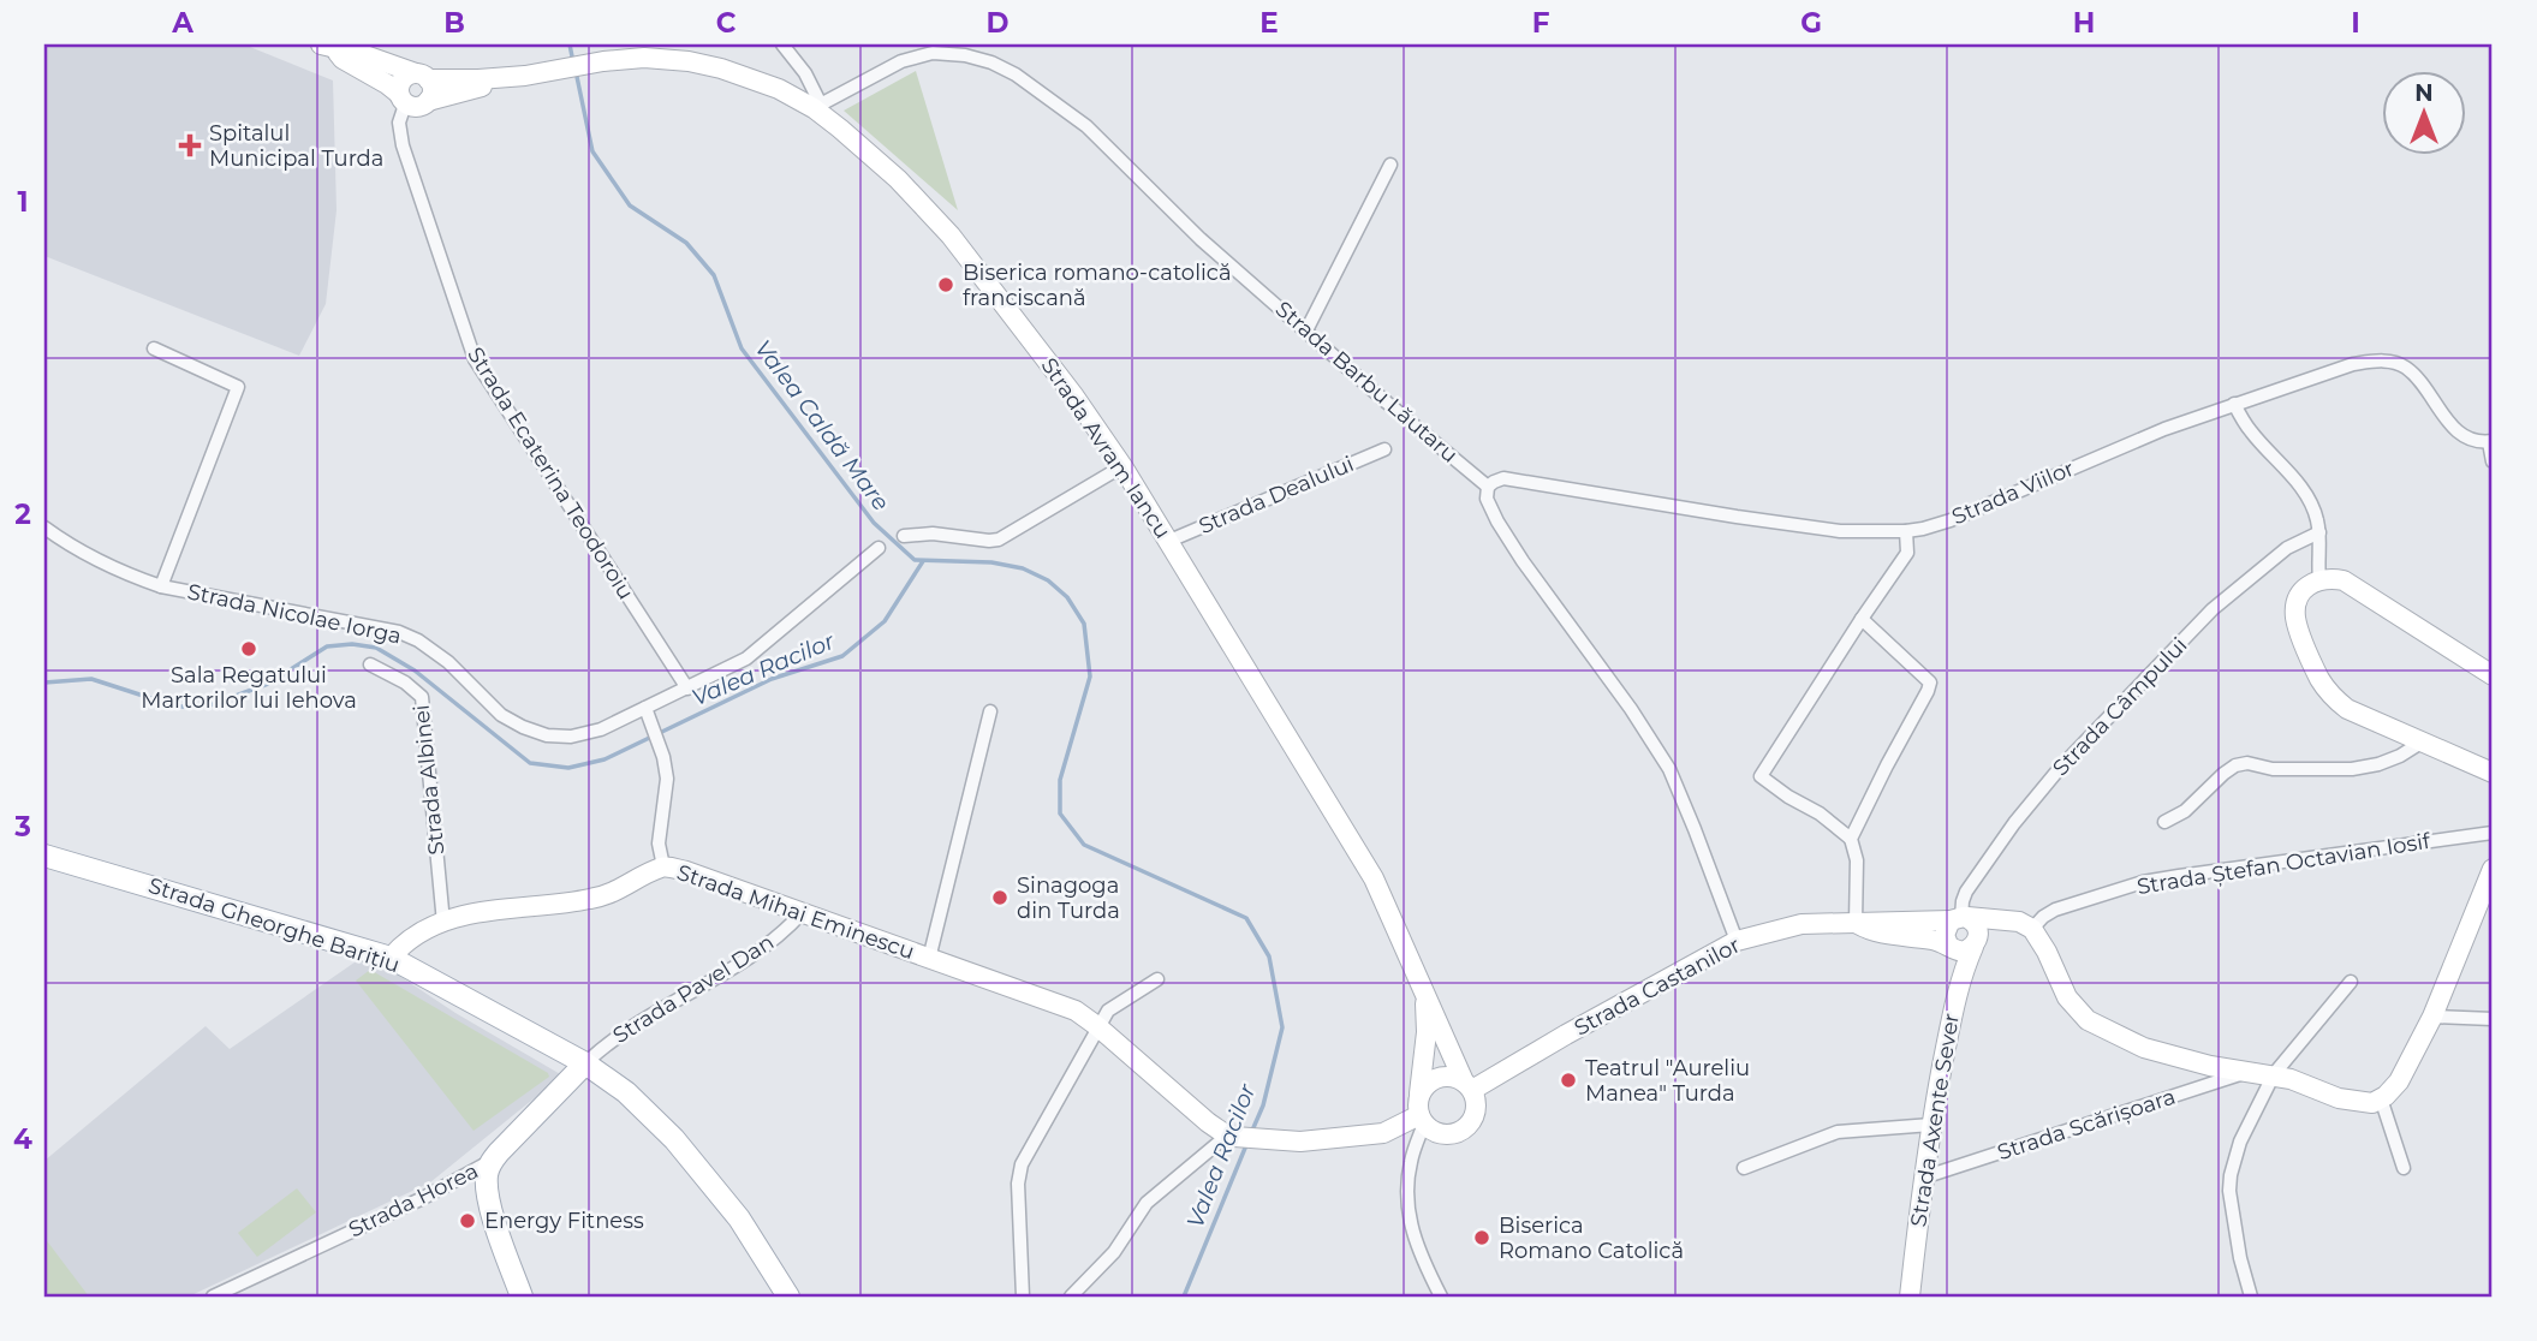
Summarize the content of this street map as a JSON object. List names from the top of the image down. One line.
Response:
{"streets":{"main road":["Strada Avram Iancu","Strada Mihai Eminescu","Strada Gheorghe Barițiu","Strada Castanilor","Strada Axente Sever","Strada Horea"],"street":["Strada Barbu Lăutaru","Strada Ecaterina Teodoroiu","Strada Viilor","Strada Dealului","Strada Nicolae Iorga","Strada Câmpului","Strada Albinei","Strada Ștefan Octavian Iosif","Strada Pavel Dan","Strada Scărișoara"]},"crossings":[["Strada Barbu Lăutaru","Strada Avram Iancu"],["Strada Barbu Lăutaru","Strada Viilor"],["Strada Avram Iancu","Strada Dealului"],["Strada Avram Iancu","Strada Castanilor"],["Strada Ecaterina Teodoroiu","Strada Nicolae Iorga"],["Strada Câmpului","Strada Castanilor"],["Strada Câmpului","Strada Axente Sever"],["Strada Ștefan Octavian Iosif","Strada Castanilor"],["Strada Mihai Eminescu","Strada Pavel Dan"],["Strada Gheorghe Barițiu","Strada Pavel Dan"],["Strada Gheorghe Barițiu","Strada Horea"],["Strada Castanilor","Strada Axente Sever"],["Strada Pavel Dan","Strada Horea"],["Strada Axente Sever","Strada Scărișoara"]],"water":["Valea Caldă Mare","Valea Racilor"],"places":{"health":["Spitalul Municipal Turda"],"other":["Biserica romano-catolică franciscană","Sala Regatului Martorilor lui Iehova","Sinagoga din Turda","Teatrul \"Aureliu Manea\" Turda","Energy Fitness","Biserica Romano Catolică"]},"north":"top","grid":{"columns":["A","B","C","D","E","F","G","H","I"],"rows":["1","2","3","4"]}}
